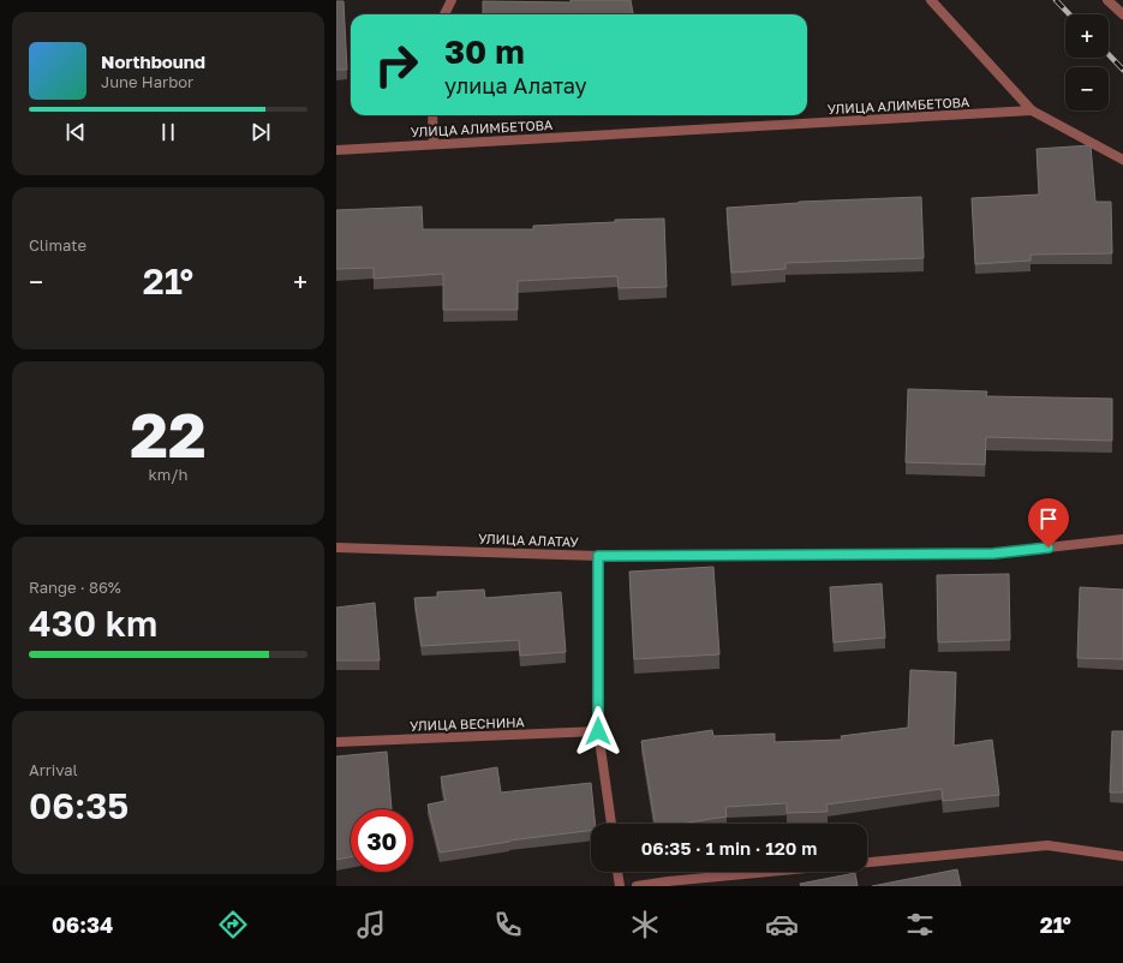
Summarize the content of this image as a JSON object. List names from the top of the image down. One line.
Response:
{"streets":{"street":["УЛИЦА АЛИМБЕТОВА","УЛИЦА АЛАТАУ","УЛИЦА ВЕСНИНА"]},"page":{"map_buttons":["+","−"],"turn":["30 m","улица Алатау"],"song":["Northbound","June Harbor"],"tile":["Climate",["22","km/h"],["Range · 86%","430 km"],["Arrival","06:35"]],"heat":["−","21°","+"],"limit":"30","trip":"06:35 · 1 min · 120 m","tabs":["06:34","21°"]}}
